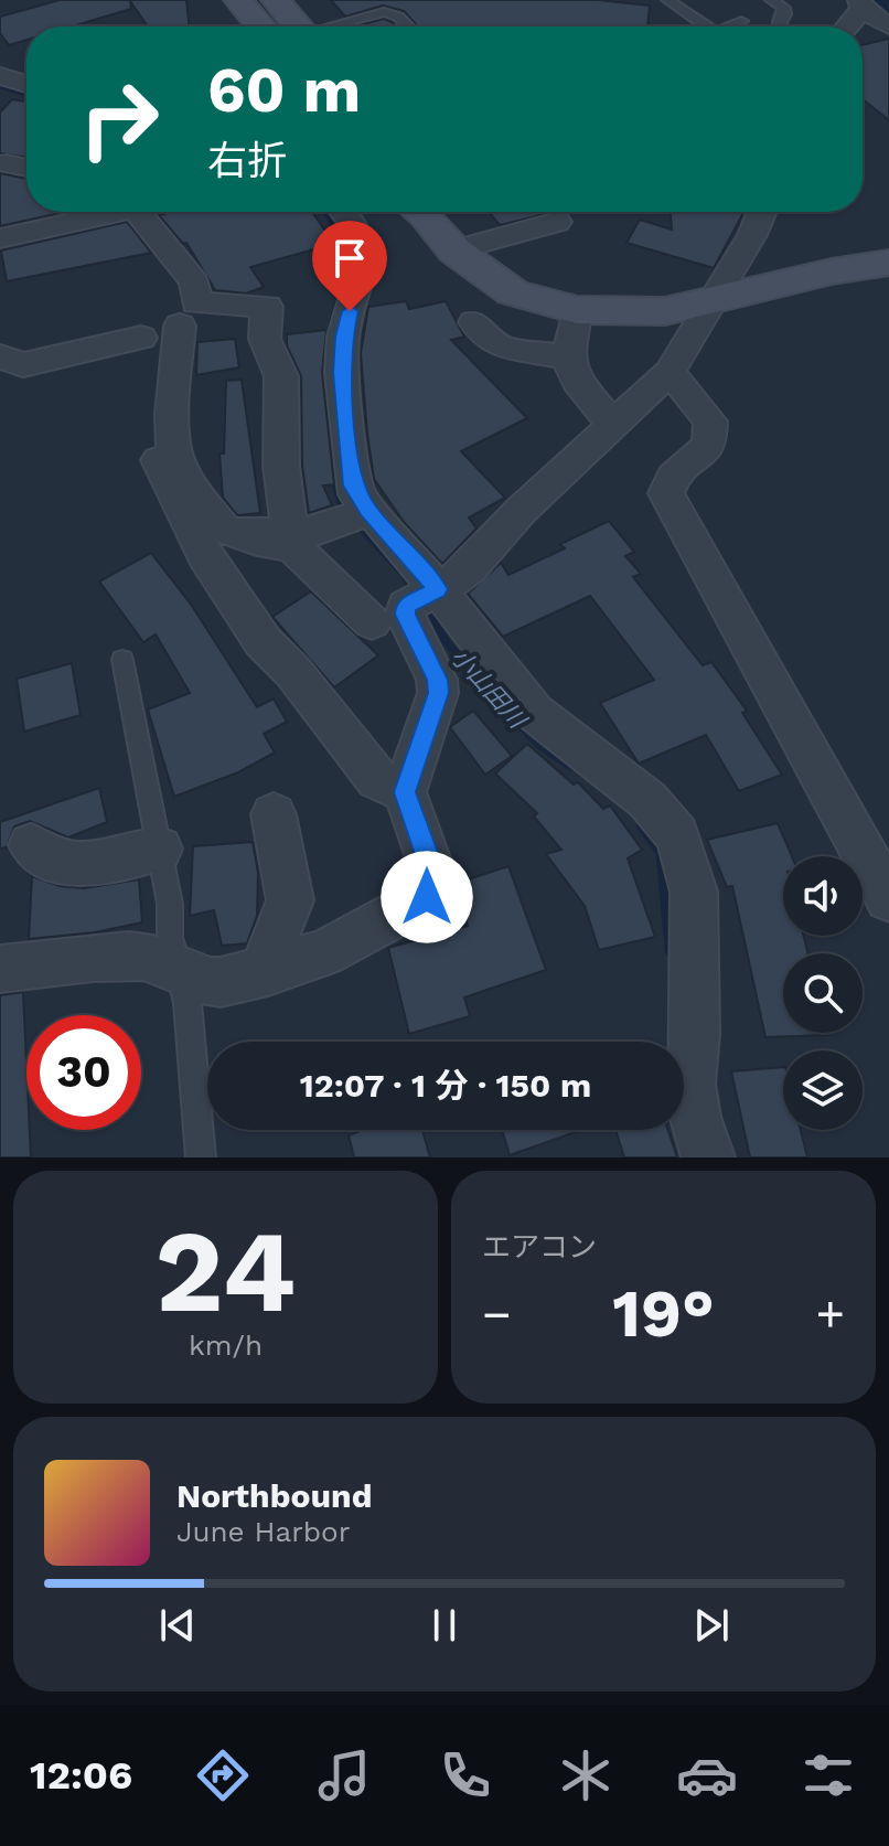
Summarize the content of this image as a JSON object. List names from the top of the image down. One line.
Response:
{"water":["小山田川"],"page":{"turn":["60 m","右折"],"limit":"30","trip":"12:07 · 1 分 · 150 m","tile":[["24","km/h"],"エアコン"],"heat":["−","19°","+"],"song":["Northbound","June Harbor"],"tabs":"12:06"}}
